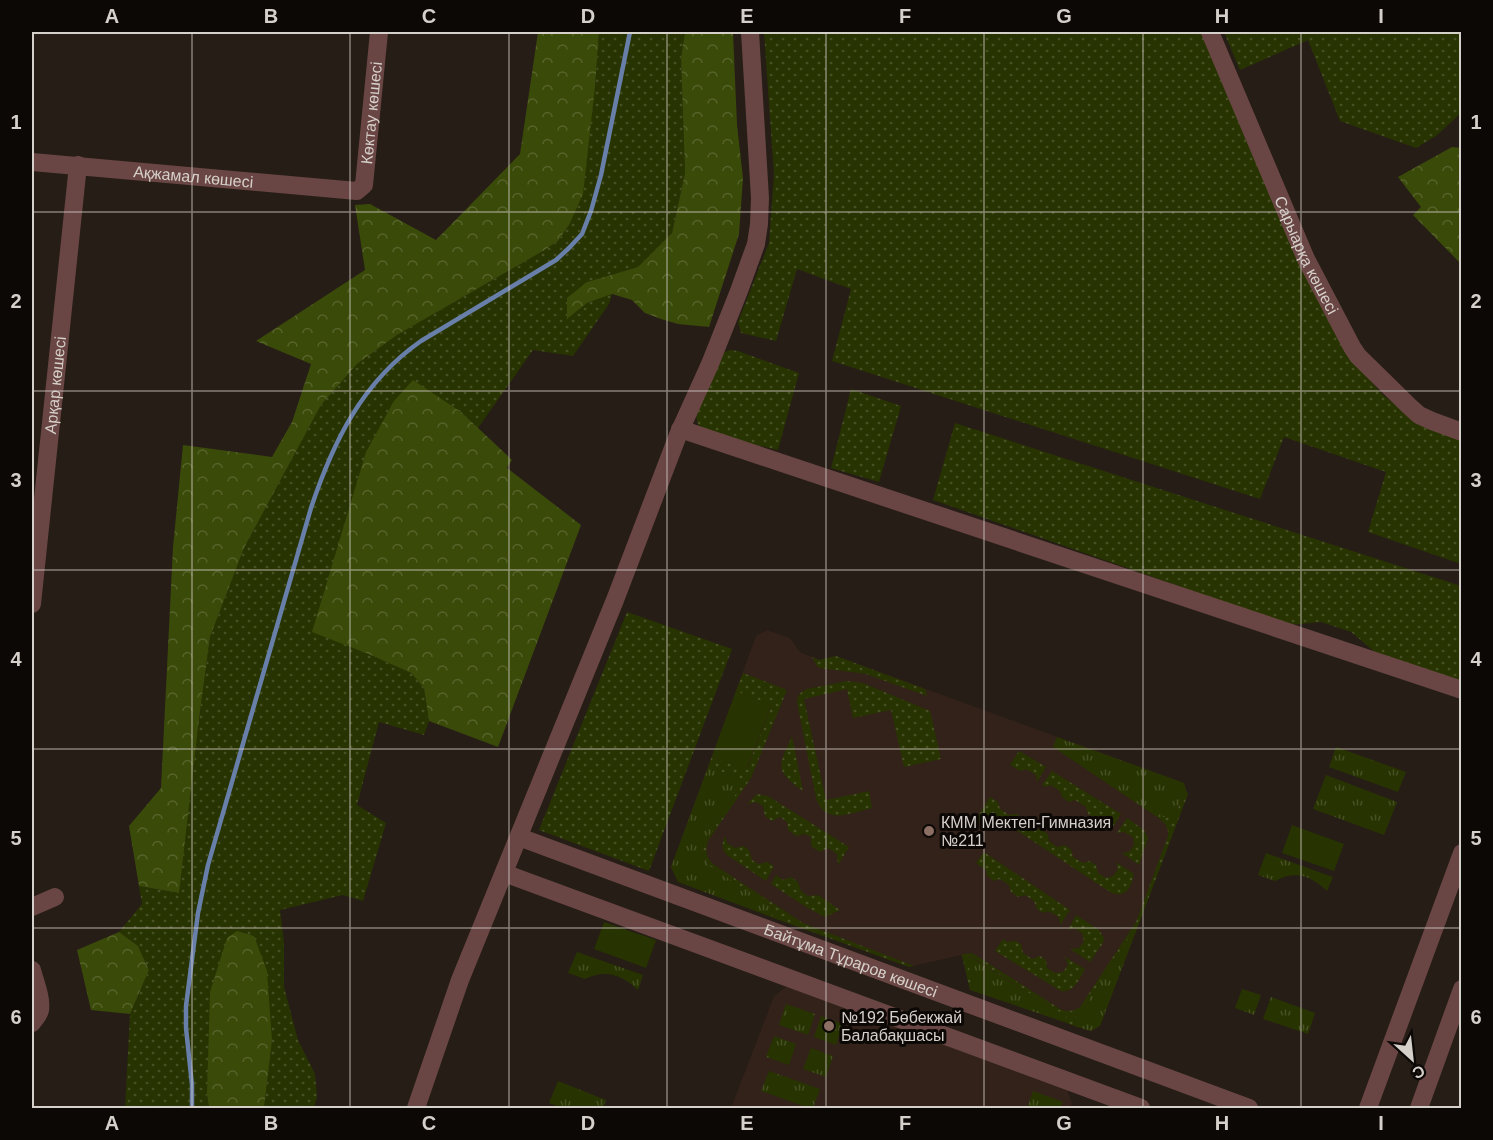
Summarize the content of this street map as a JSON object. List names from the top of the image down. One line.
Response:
{"streets":{"street":["Көктау көшесі","Ақжамал көшесі","Сарыарқа көшесі","Арқар көшесі","Байтұма Тұраров көшесі"]},"crossings":[["Көктау көшесі","Ақжамал көшесі"],["Ақжамал көшесі","Арқар көшесі"]],"places":["КММ Мектеп-Гимназия №211","№192 Бөбекжай Балабақшасы"],"north":"bottom right","grid":{"columns":["A","B","C","D","E","F","G","H","I"],"rows":["1","2","3","4","5","6"]}}
